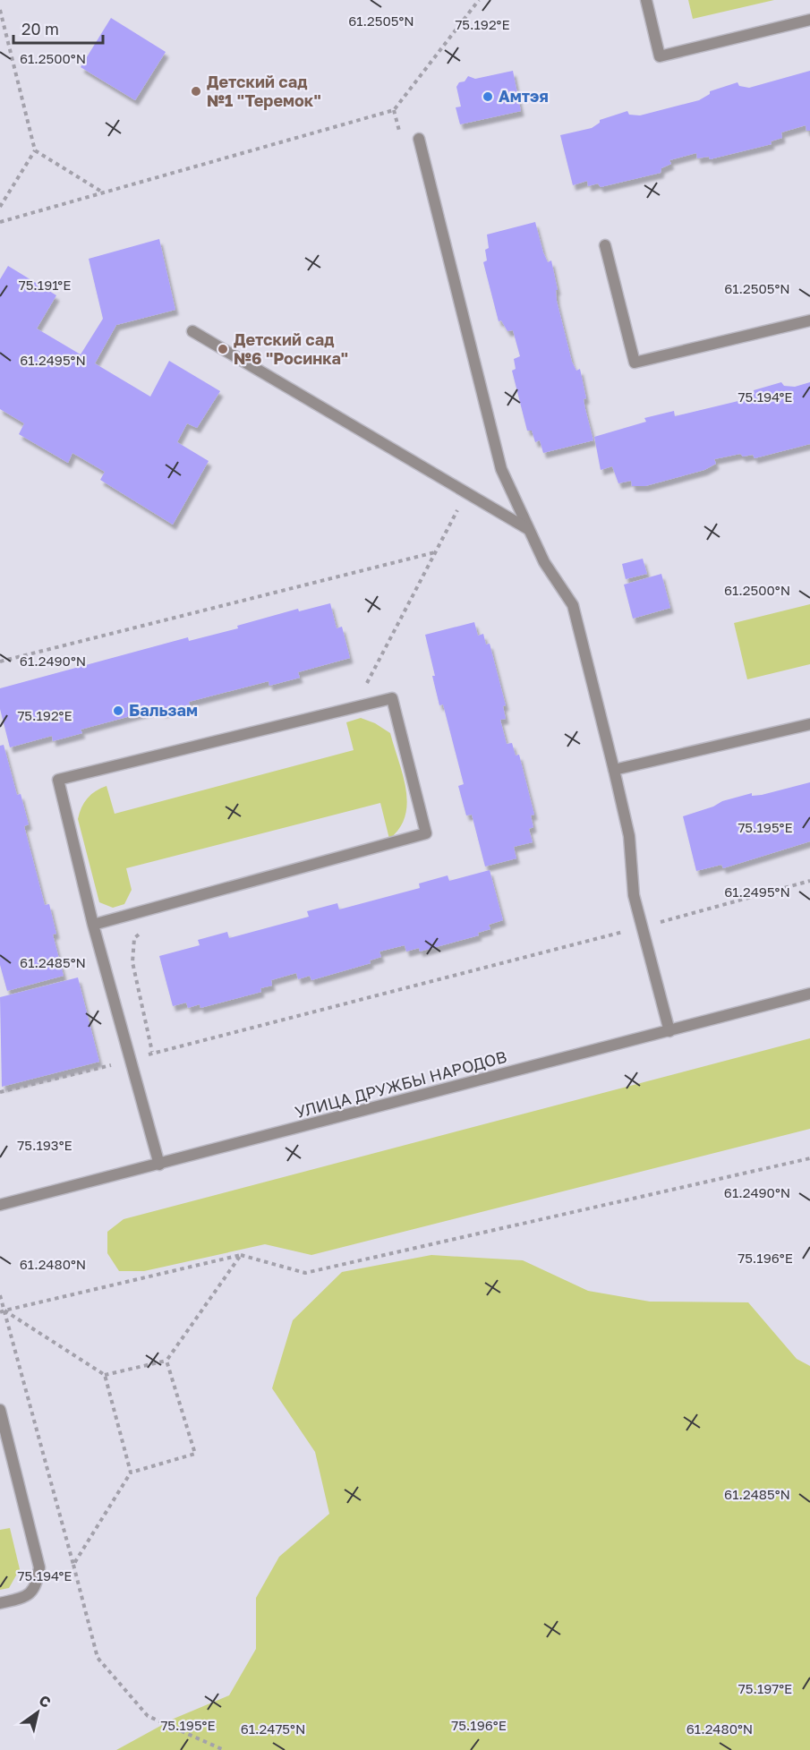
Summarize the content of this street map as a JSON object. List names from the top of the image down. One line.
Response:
{"streets":{"street":["УЛИЦА ДРУЖБЫ НАРОДОВ"]},"places":["Детский сад №1 \"Теремок\"","Амтэя","Детский сад №6 \"Росинка\"","Бальзам"],"scale_bar":"20 m","north":"top right","coordinates":["61.2505°N","75.192°E","61.2500°N","75.191°E","61.2495°N","75.194°E","61.2490°N","75.195°E","61.2485°N","75.193°E","75.196°E","61.2480°N","75.197°E","61.2475°N"]}
